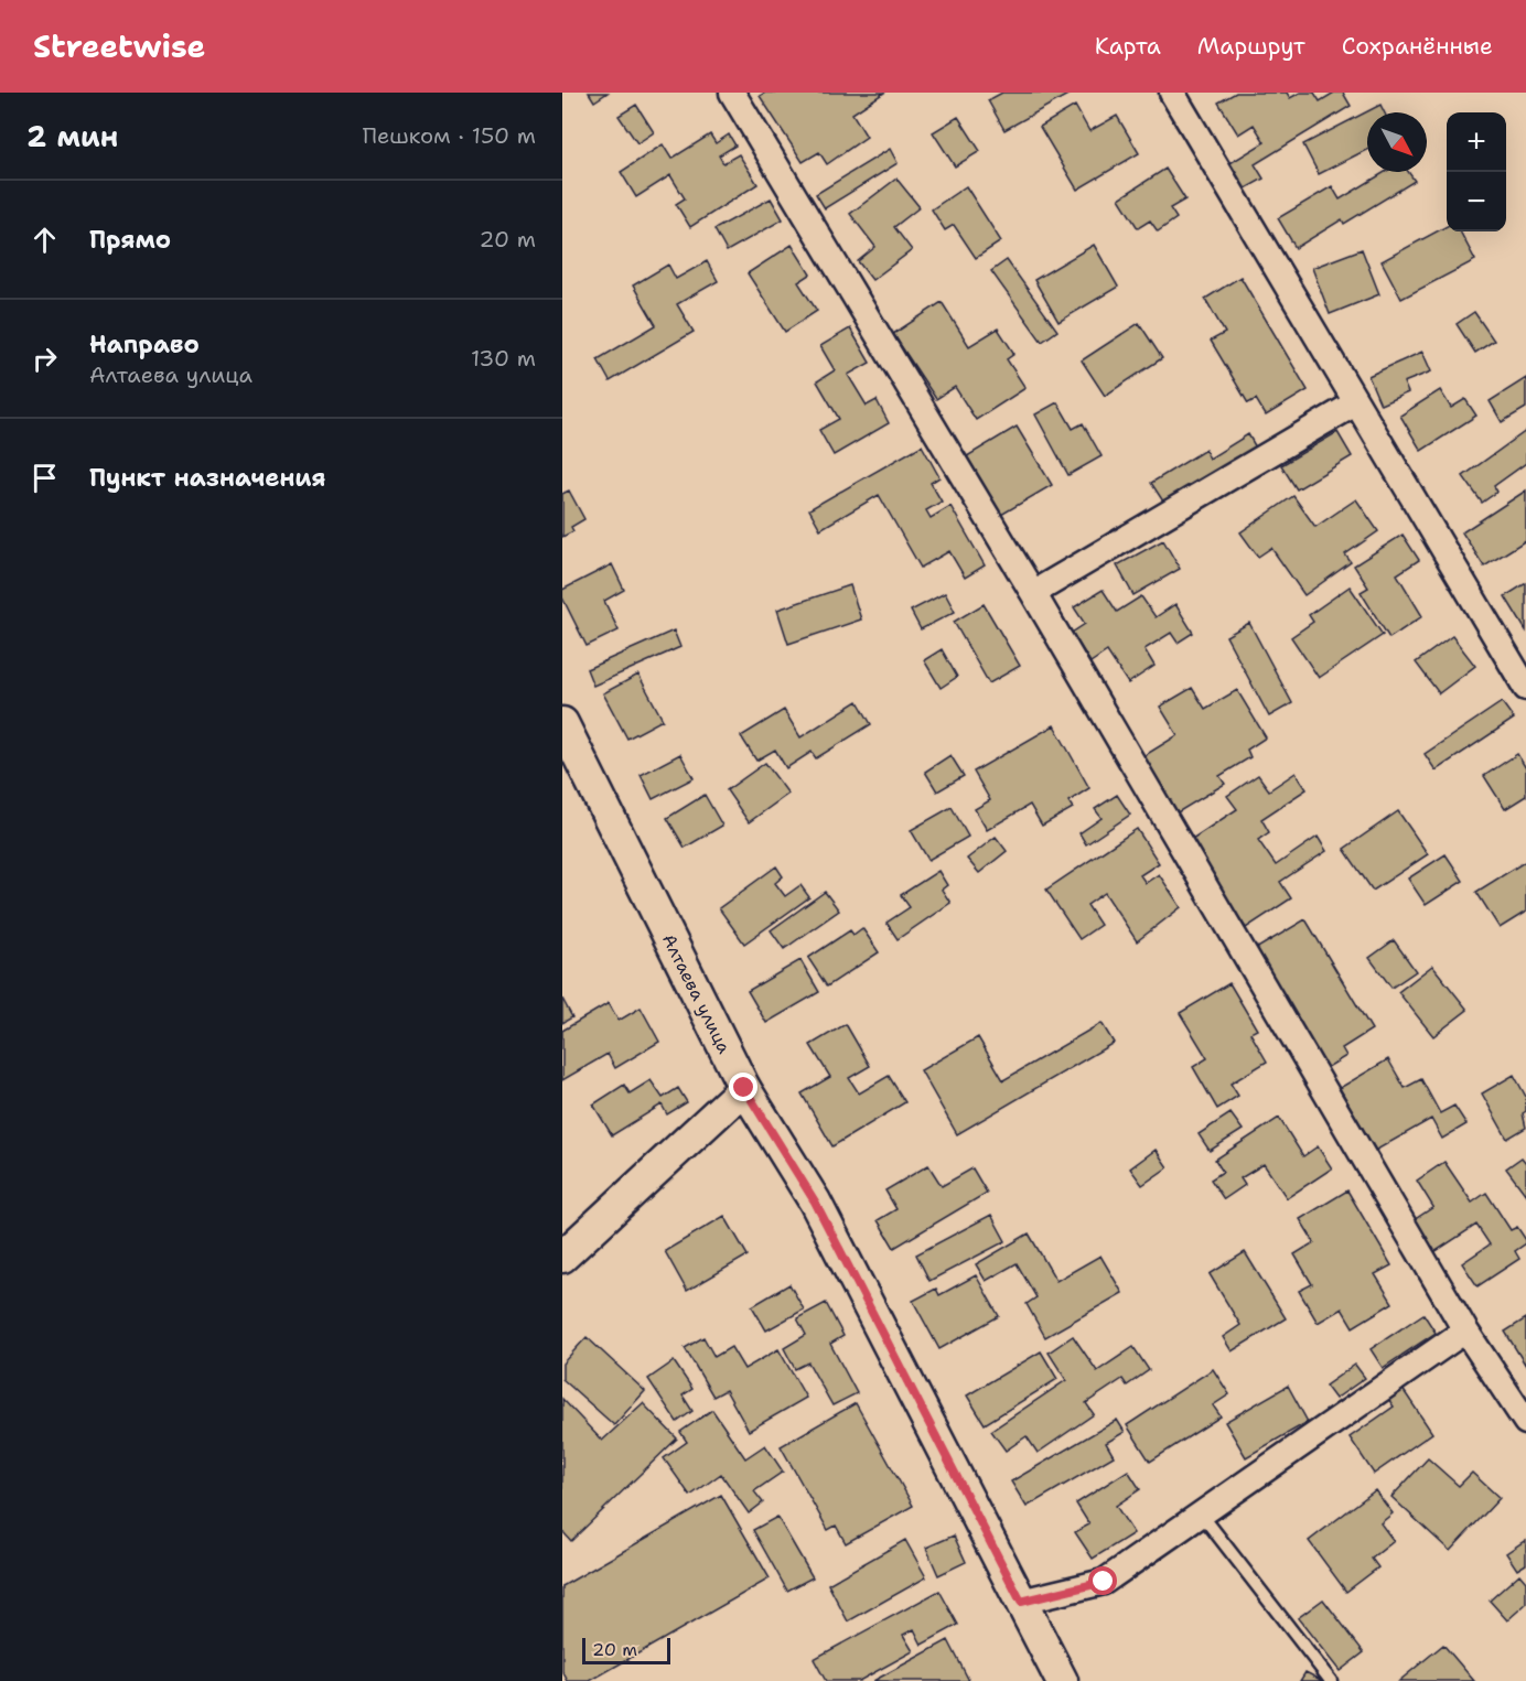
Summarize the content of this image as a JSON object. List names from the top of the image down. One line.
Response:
{"streets":{"street":["Алтаева улица"]},"scale_bar":"20 m","north":"bottom right","page":{"header":"Streetwise","nav":["Карта","Маршрут","Сохранённые"],"heading":["2 мин","Пешком · 150 m"],"map_buttons":["+","−"],"list":[["Прямо","20 m"],["Направо","Алтаева улица","130 m"],"Пункт назначения"],"scale":"20 m"}}
